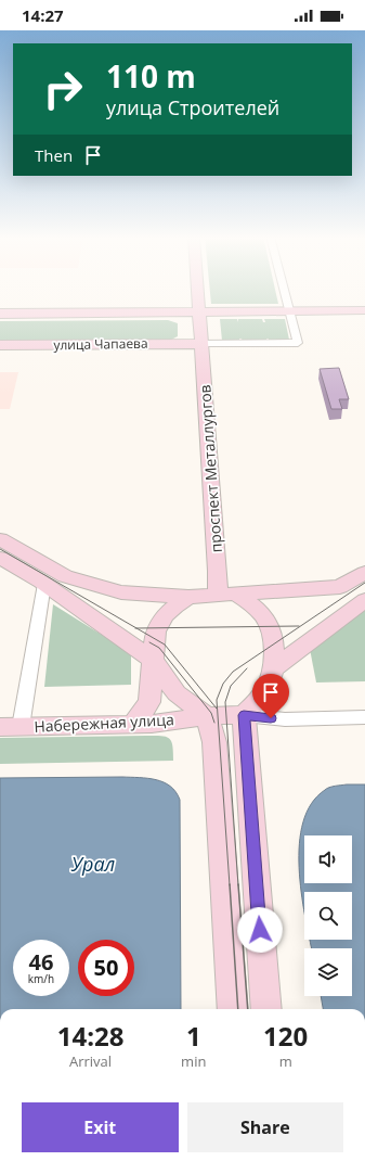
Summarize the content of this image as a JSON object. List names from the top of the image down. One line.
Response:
{"streets":{"main road":["улица Чапаева","проспект Металлургов","Набережная улица"]},"crossings":[["улица Чапаева","проспект Металлургов"],["проспект Металлургов","Набережная улица"]],"water":["Урал"],"page":{"status":"14:27","turn":["110 m","улица Строителей"],"then":"Then","speed":"46 km/h","limit":"50","eta":["14:28","Arrival","1","min","120","m"],"buttons":["Exit","Share"]}}
